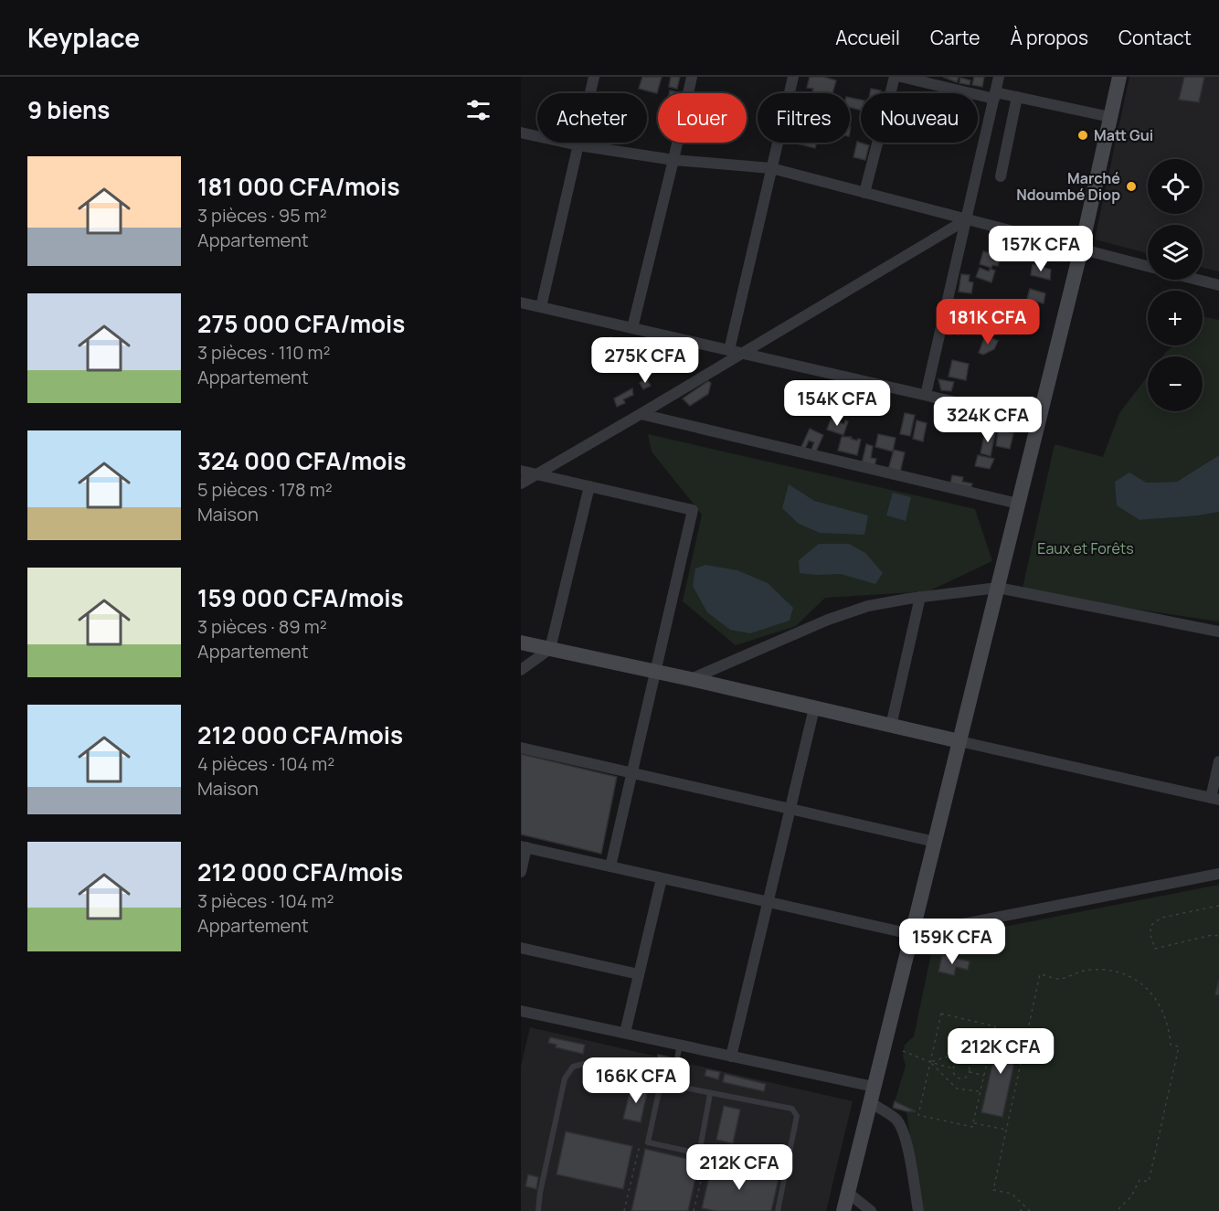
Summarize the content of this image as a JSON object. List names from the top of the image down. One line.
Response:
{"parks":["Eaux et Forêts"],"places":["Matt Gui","Marché Ndoumbé Diop"],"page":{"header":"Keyplace","nav":["Accueil","Carte","À propos","Contact"],"heading":"9 biens","chip":["Acheter","Louer","Filtres","Nouveau"],"list":[{"name":"181 000 CFA/mois","note":"3 pièces · 95 m² · Appartement"},{"name":"275 000 CFA/mois","note":"3 pièces · 110 m² · Appartement"},{"name":"324 000 CFA/mois","note":"5 pièces · 178 m² · Maison"},{"name":"159 000 CFA/mois","note":"3 pièces · 89 m² · Appartement"},{"name":"212 000 CFA/mois","note":"4 pièces · 104 m² · Maison"},{"name":"212 000 CFA/mois","note":"3 pièces · 104 m² · Appartement"}],"map_buttons":["+","−"],"price":["157K CFA","181K CFA","275K CFA","154K CFA","324K CFA","159K CFA","212K CFA","166K CFA","212K CFA"]}}
